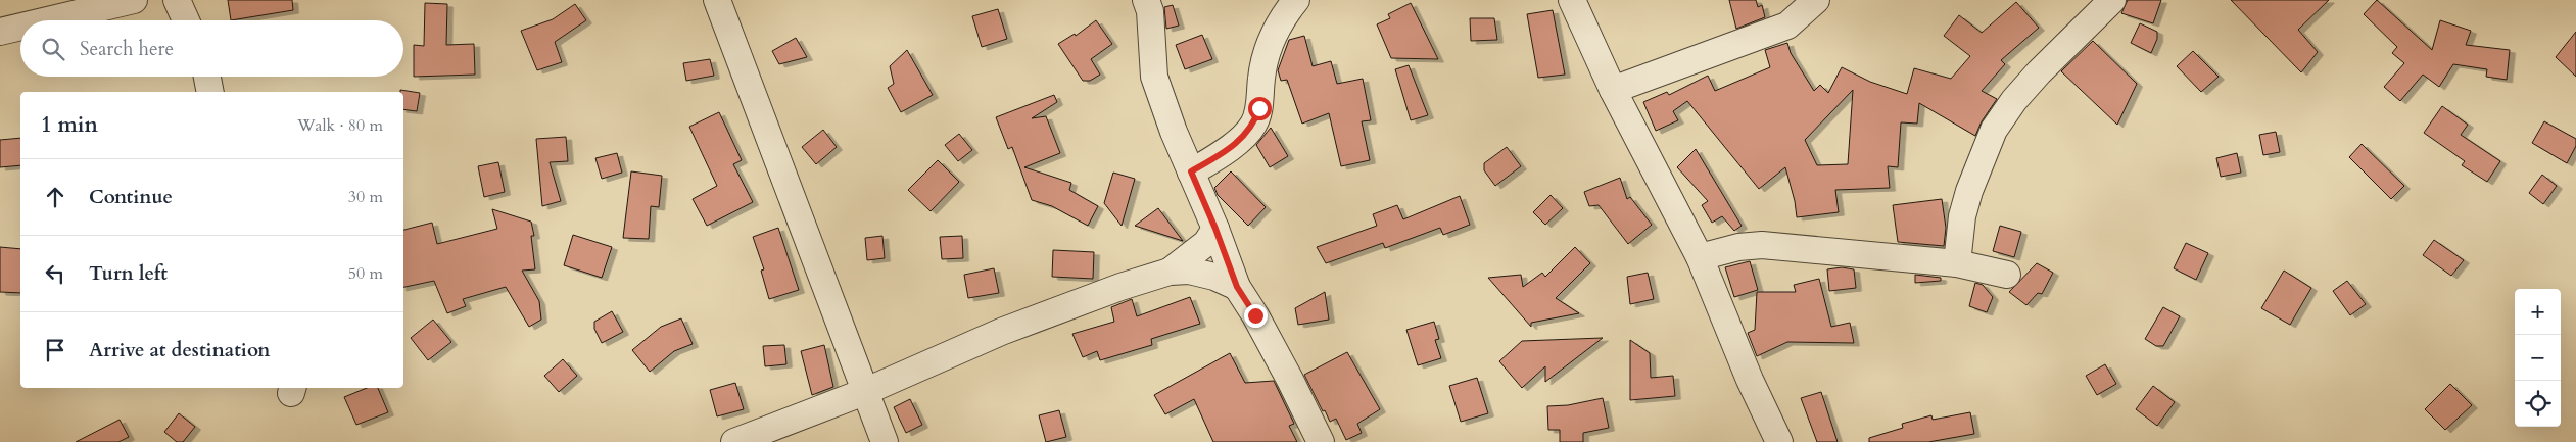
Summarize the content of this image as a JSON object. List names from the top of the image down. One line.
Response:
{"page":{"search":"Search here","heading":["1 min","Walk · 80 m"],"list":[["Continue","30 m"],["Turn left","50 m"],"Arrive at destination"],"map_buttons":["+","−"]}}
